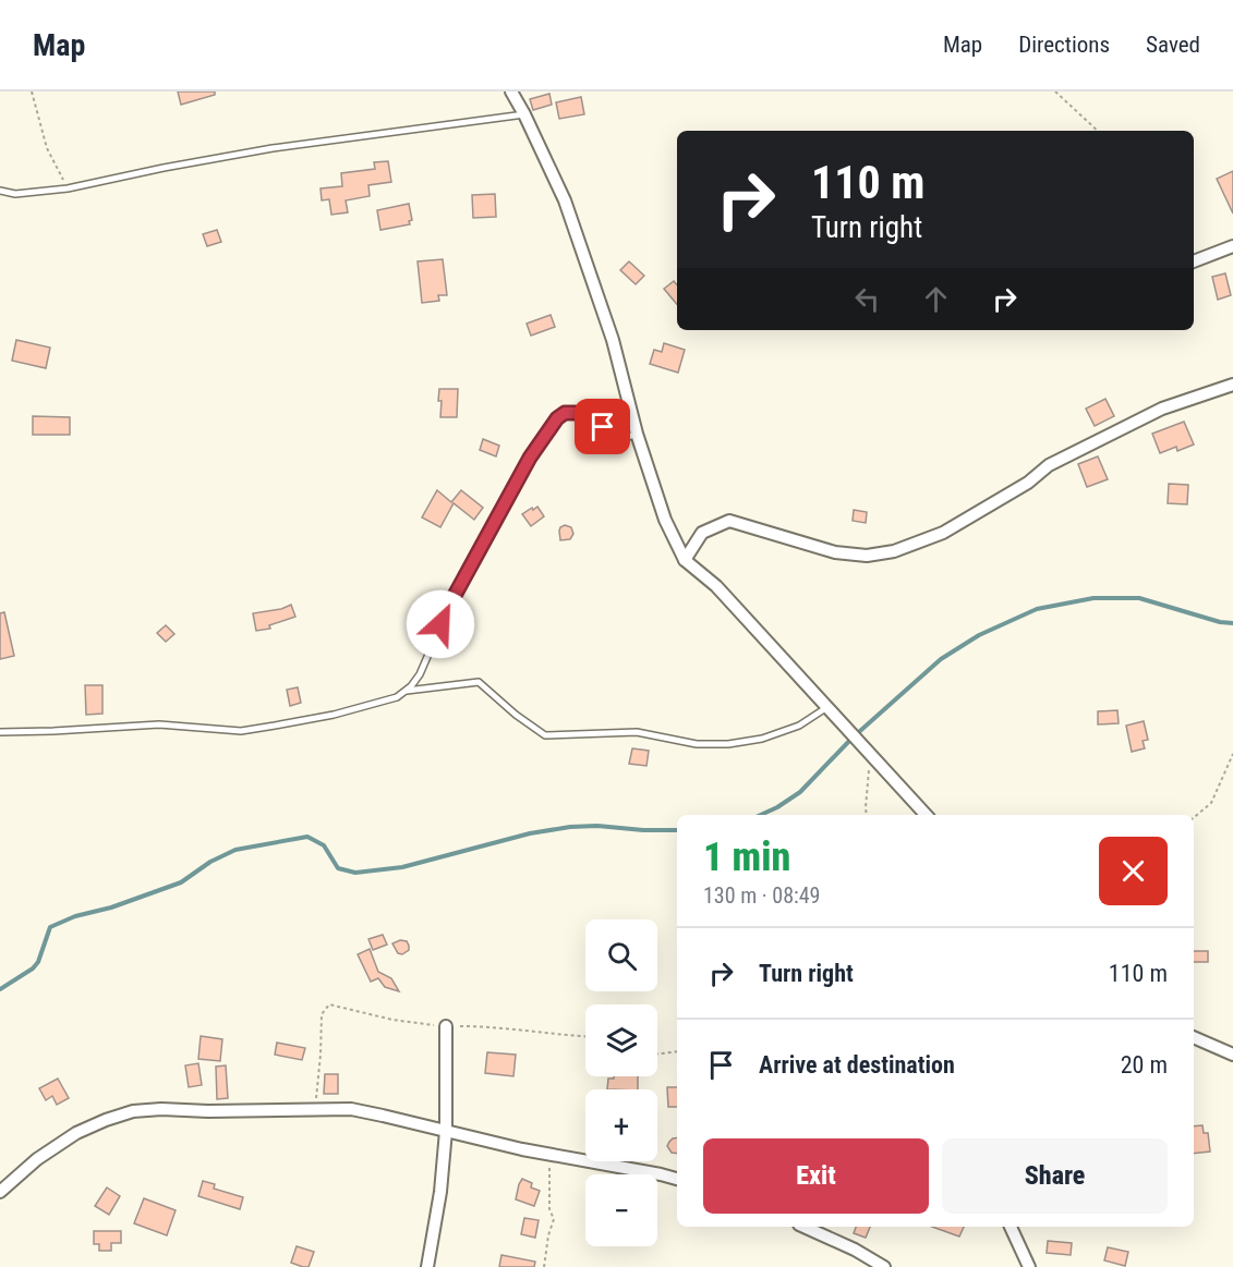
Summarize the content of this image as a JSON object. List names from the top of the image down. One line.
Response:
{"page":{"header":"Map","nav":["Map","Directions","Saved"],"turn":["110 m","Turn right"],"heading":["1 min","130 m · 08:49"],"map_buttons":["+","−"],"list":[{"name":"Turn right","value":"110 m"},{"name":"Arrive at destination","value":"20 m"}],"buttons":["Exit","Share"]}}
